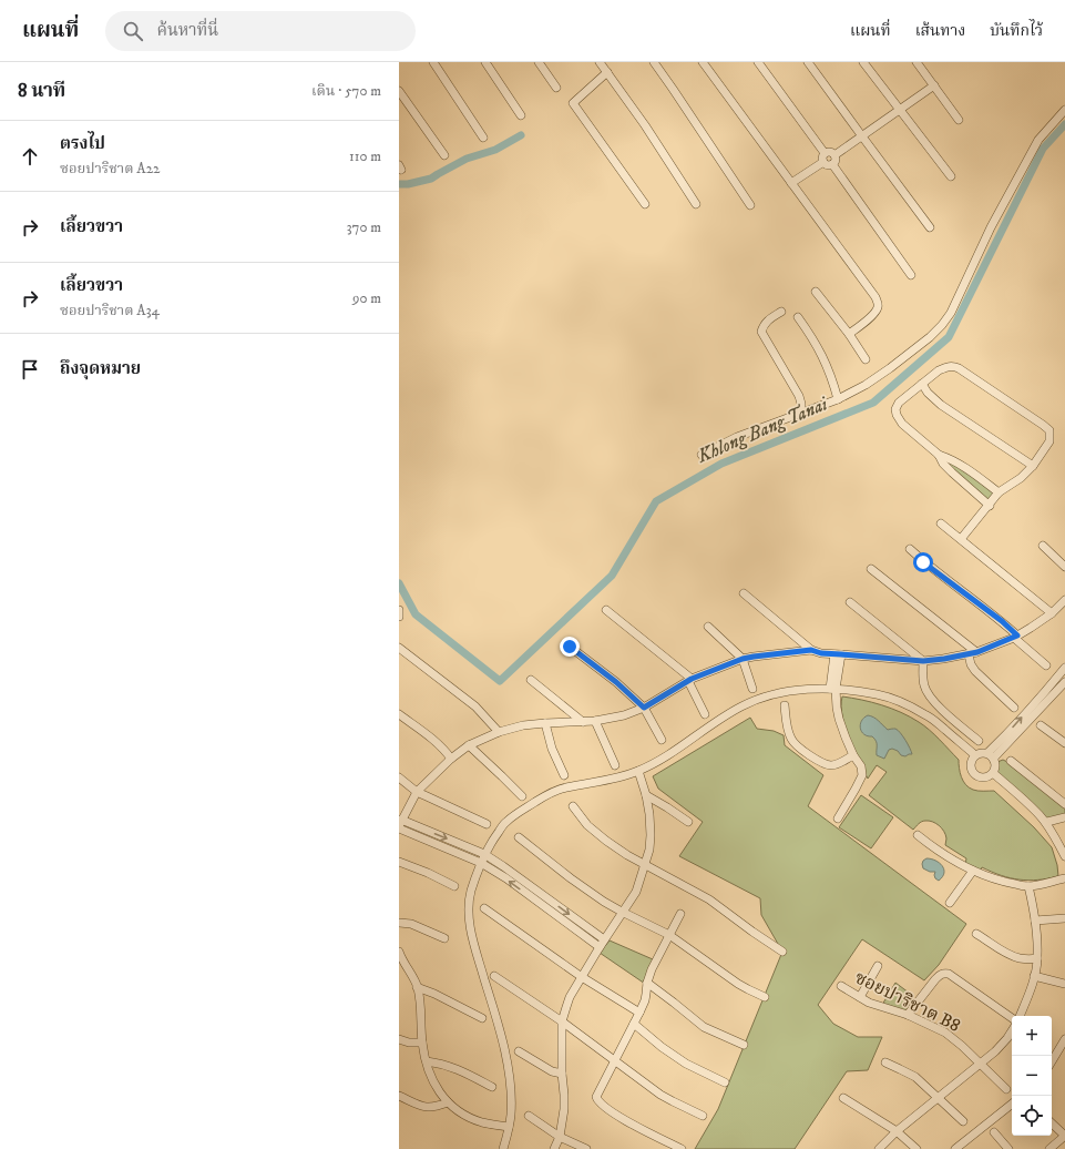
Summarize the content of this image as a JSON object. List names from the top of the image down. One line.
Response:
{"streets":{"street":["ซอยปาริชาต B8"]},"water":["Khlong Bang Tanai"],"page":{"header":"แผนที่","search":"ค้นหาที่นี่","nav":["แผนที่","เส้นทาง","บันทึกไว้"],"heading":["8 นาที","เดิน · 570 m"],"list":[["ตรงไป","ซอยปาริชาต A22","110 m"],["เลี้ยวขวา","370 m"],["เลี้ยวขวา","ซอยปาริชาต A34","90 m"],"ถึงจุดหมาย"],"map_buttons":["+","−"]}}
